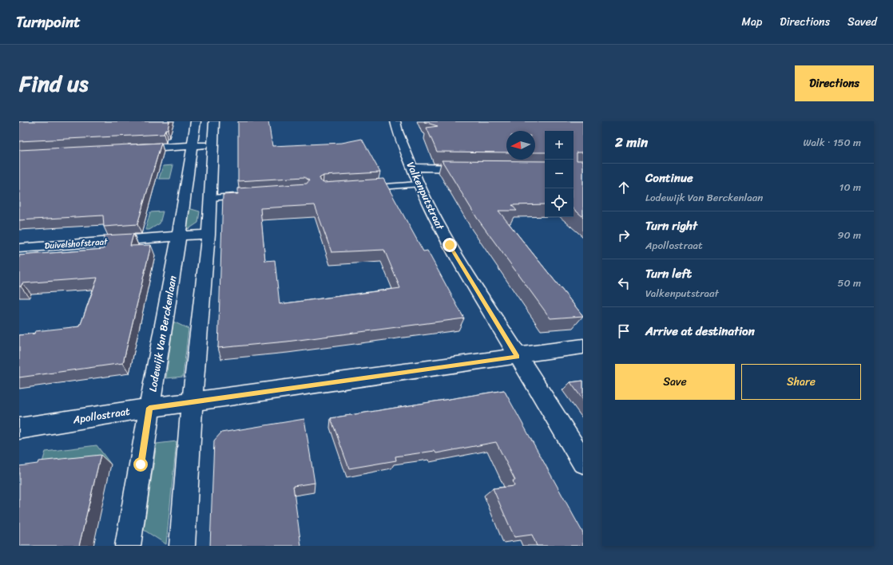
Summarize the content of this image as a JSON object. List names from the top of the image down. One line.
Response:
{"streets":{"street":["Valkenputstraat","Duivelshofstraat","Lodewijk Van Berckenlaan","Apollostraat"]},"crossings":[["Valkenputstraat","Apollostraat"],["Duivelshofstraat","Lodewijk Van Berckenlaan"],["Lodewijk Van Berckenlaan","Apollostraat"]],"north":"left","page":{"header":"Turnpoint","nav":["Map","Directions","Saved"],"title":"Find us","buttons":["Directions",["Save","Share"]],"heading":["2 min","Walk · 150 m"],"map_buttons":["+","−"],"list":[["Continue","Lodewijk Van Berckenlaan","10 m"],["Turn right","Apollostraat","90 m"],["Turn left","Valkenputstraat","50 m"],"Arrive at destination"]}}
